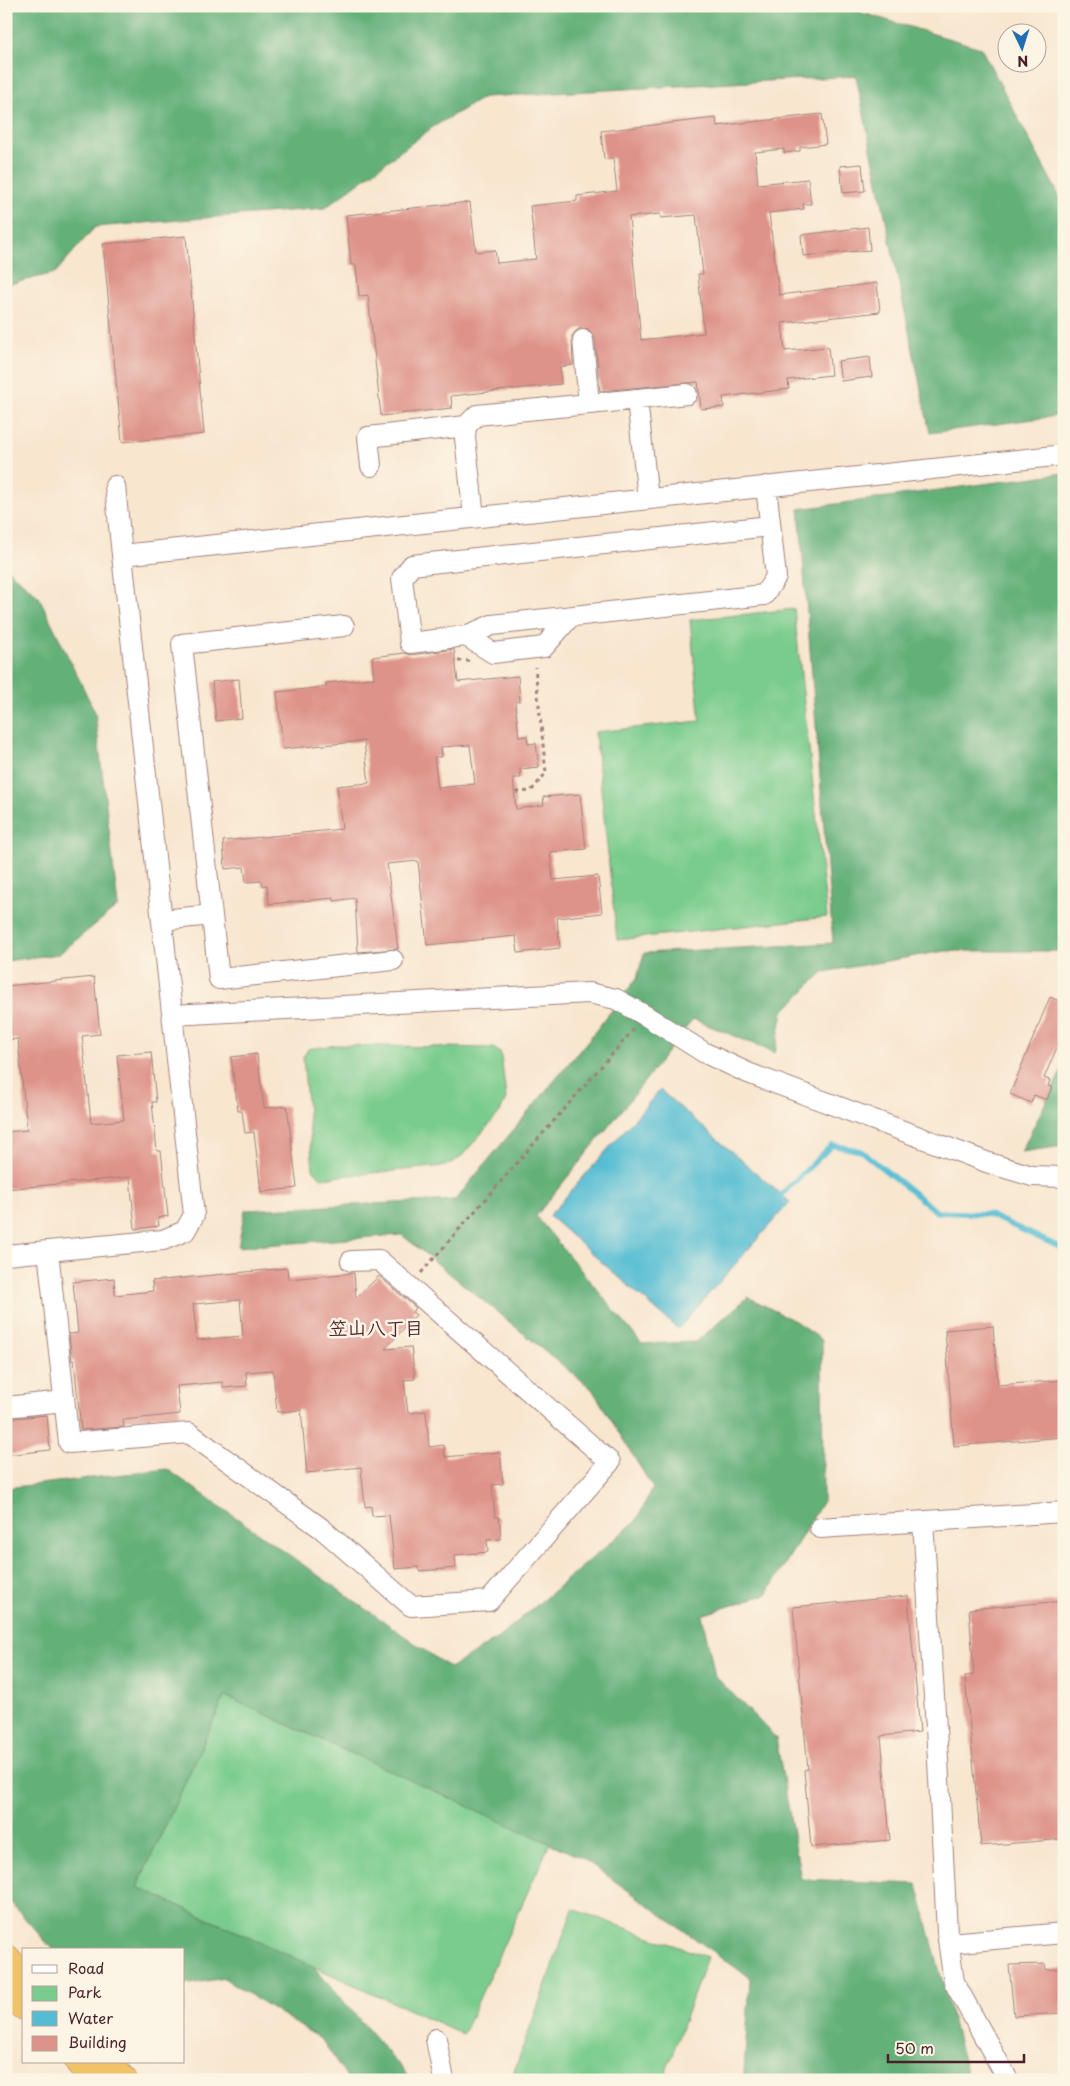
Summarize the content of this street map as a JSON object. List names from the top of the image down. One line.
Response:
{"districts":["笠山八丁目"],"legend":["Road","Park","Water","Building"],"scale_bar":"50 m","north":"bottom"}
